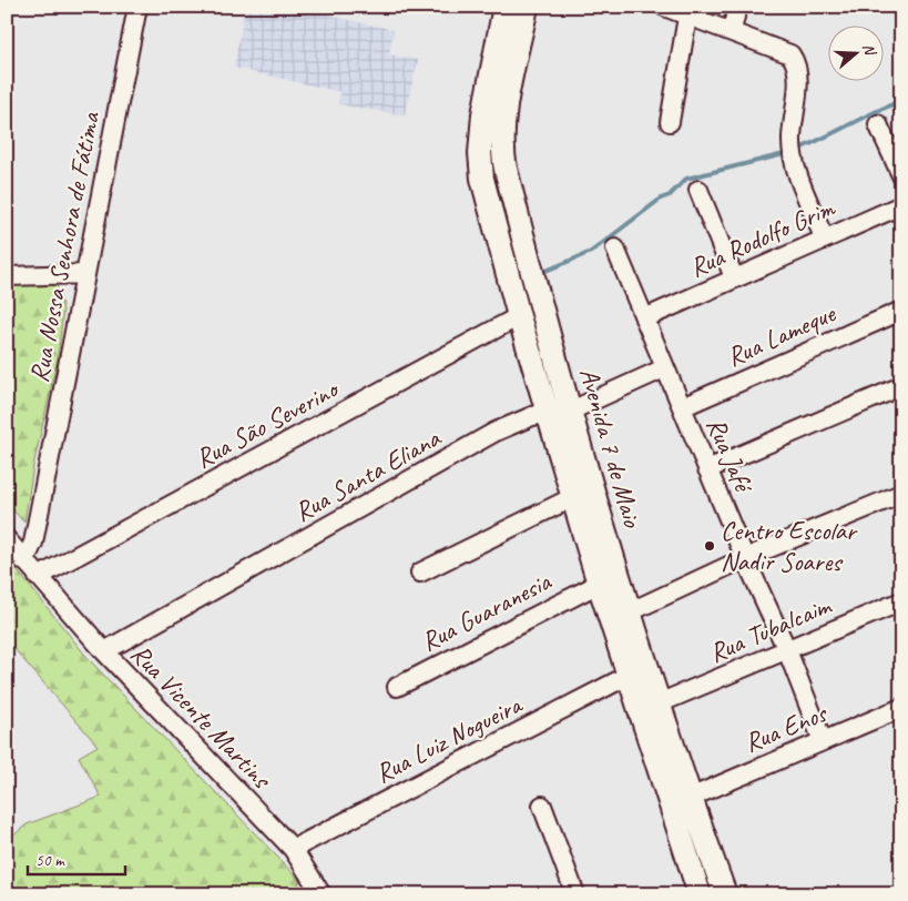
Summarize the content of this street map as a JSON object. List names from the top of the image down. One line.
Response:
{"streets":{"main road":["Avenida 7 de Maio"],"street":["Rua Rodolfo Grim","Rua Nossa Senhora de Fátima","Rua Lameque","Rua São Severino","Rua Jafé","Rua Santa Eliana","Rua Guaranesia","Rua Tubalcaim","Rua Vicente Martins","Rua Enos","Rua Luiz Nogueira"]},"crossings":[["Rua Rodolfo Grim","Rua Jafé"],["Rua Nossa Senhora de Fátima","Rua Vicente Martins"],["Rua Lameque","Rua Jafé"],["Rua São Severino","Avenida 7 de Maio"],["Rua São Severino","Rua Vicente Martins"],["Avenida 7 de Maio","Rua Santa Eliana"],["Avenida 7 de Maio","Rua Guaranesia"],["Avenida 7 de Maio","Rua Tubalcaim"],["Avenida 7 de Maio","Rua Enos"],["Avenida 7 de Maio","Rua Luiz Nogueira"],["Rua Jafé","Rua Santa Eliana"],["Rua Jafé","Rua Tubalcaim"],["Rua Jafé","Rua Enos"],["Rua Santa Eliana","Rua Vicente Martins"],["Rua Vicente Martins","Rua Luiz Nogueira"]],"places":["Centro Escolar Nadir Soares"],"scale_bar":"50 m","north":"right"}
